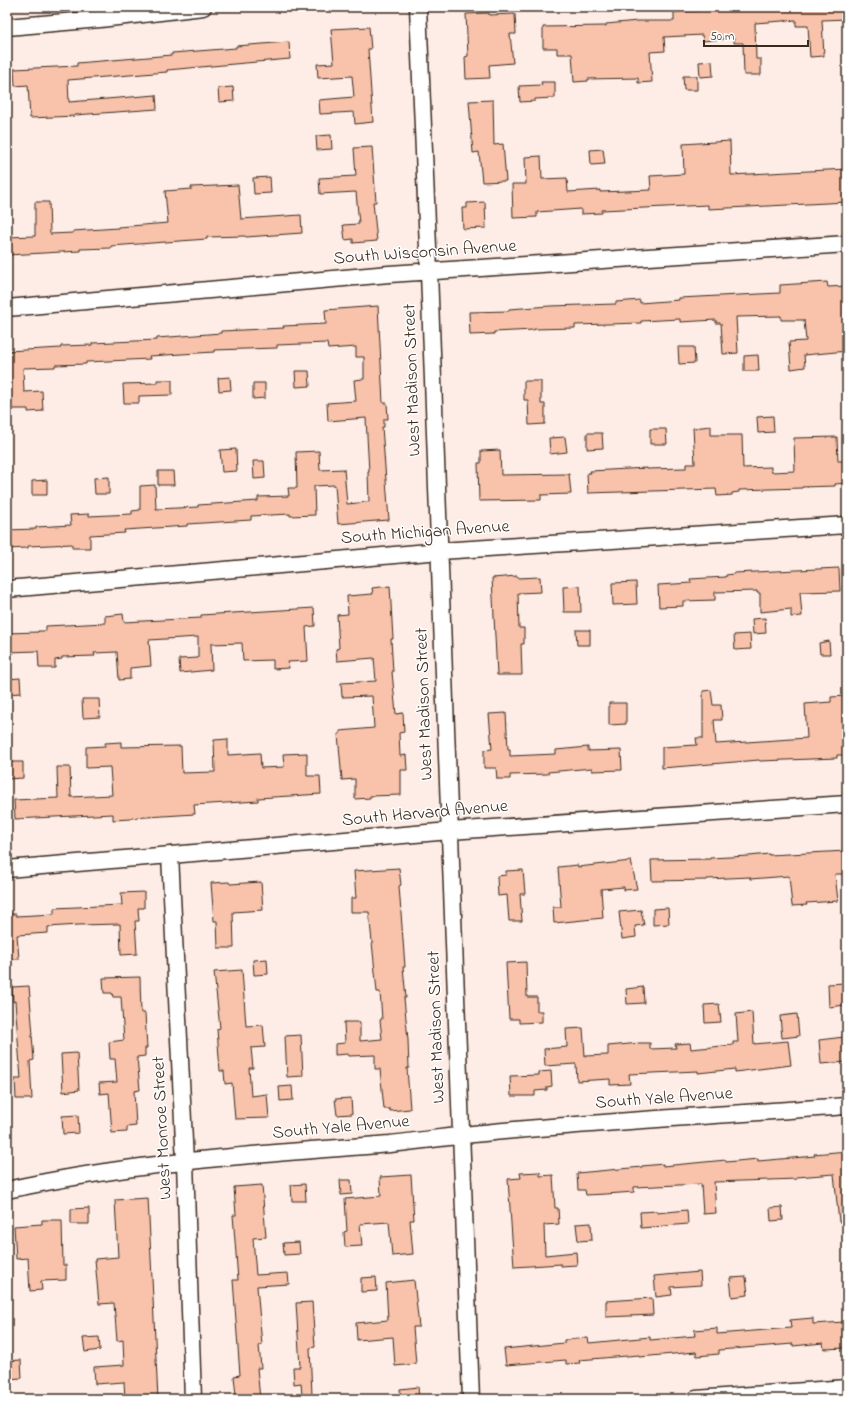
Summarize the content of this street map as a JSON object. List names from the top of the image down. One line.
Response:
{"streets":{"street":["South Wisconsin Avenue","West Madison Street","South Michigan Avenue","South Harvard Avenue","South Yale Avenue","West Monroe Street"]},"crossings":[["South Wisconsin Avenue","West Madison Street"],["West Madison Street","South Michigan Avenue"],["West Madison Street","South Harvard Avenue"],["West Madison Street","South Yale Avenue"],["South Harvard Avenue","West Monroe Street"],["South Yale Avenue","West Monroe Street"]],"scale_bar":"50 m"}
